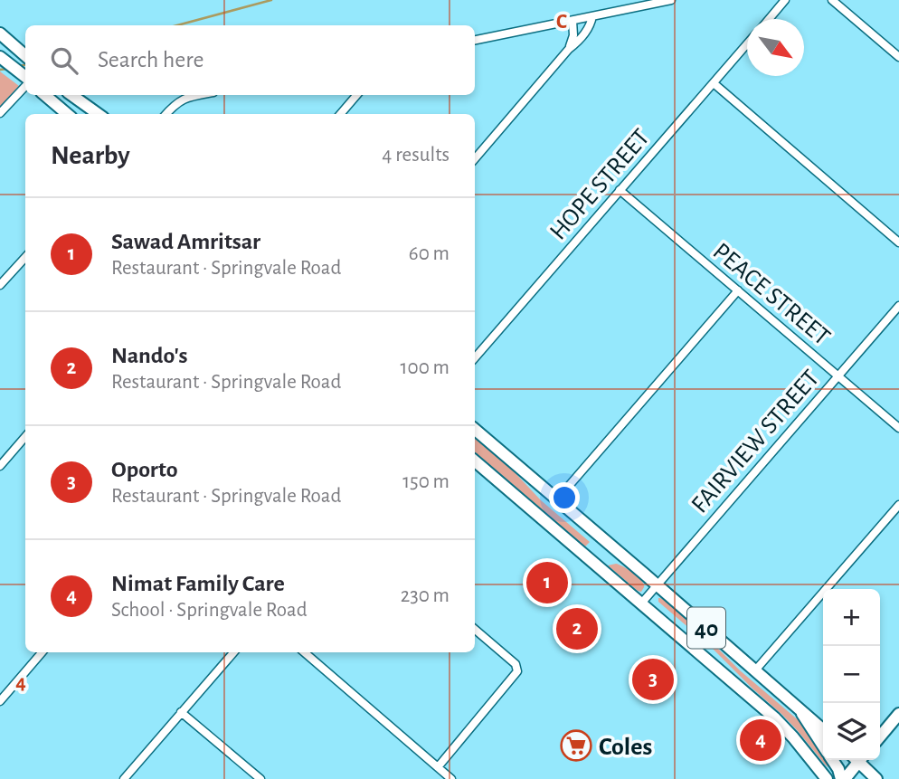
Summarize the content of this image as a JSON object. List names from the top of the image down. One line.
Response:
{"streets":{"main road":["40"],"street":["HOPE STREET","PEACE STREET","FAIRVIEW STREET"]},"crossings":[["HOPE STREET","PEACE STREET"],["PEACE STREET","FAIRVIEW STREET"],["FAIRVIEW STREET","40"]],"places":{"supermarket":["Coles"]},"north":"bottom right","page":{"search":"Search here","heading":["Nearby","4 results"],"list":[{"mark":"1","name":"Sawad Amritsar","note":"Restaurant · Springvale Road","value":"60 m"},{"mark":"2","name":"Nando's","note":"Restaurant · Springvale Road","value":"100 m"},{"mark":"3","name":"Oporto","note":"Restaurant · Springvale Road","value":"150 m"},{"mark":"4","name":"Nimat Family Care","note":"School · Springvale Road","value":"230 m"}],"pins":["1","2","3","4"],"map_buttons":["+","−"]},"grid":{"columns":["C"],"rows":["4"]}}
